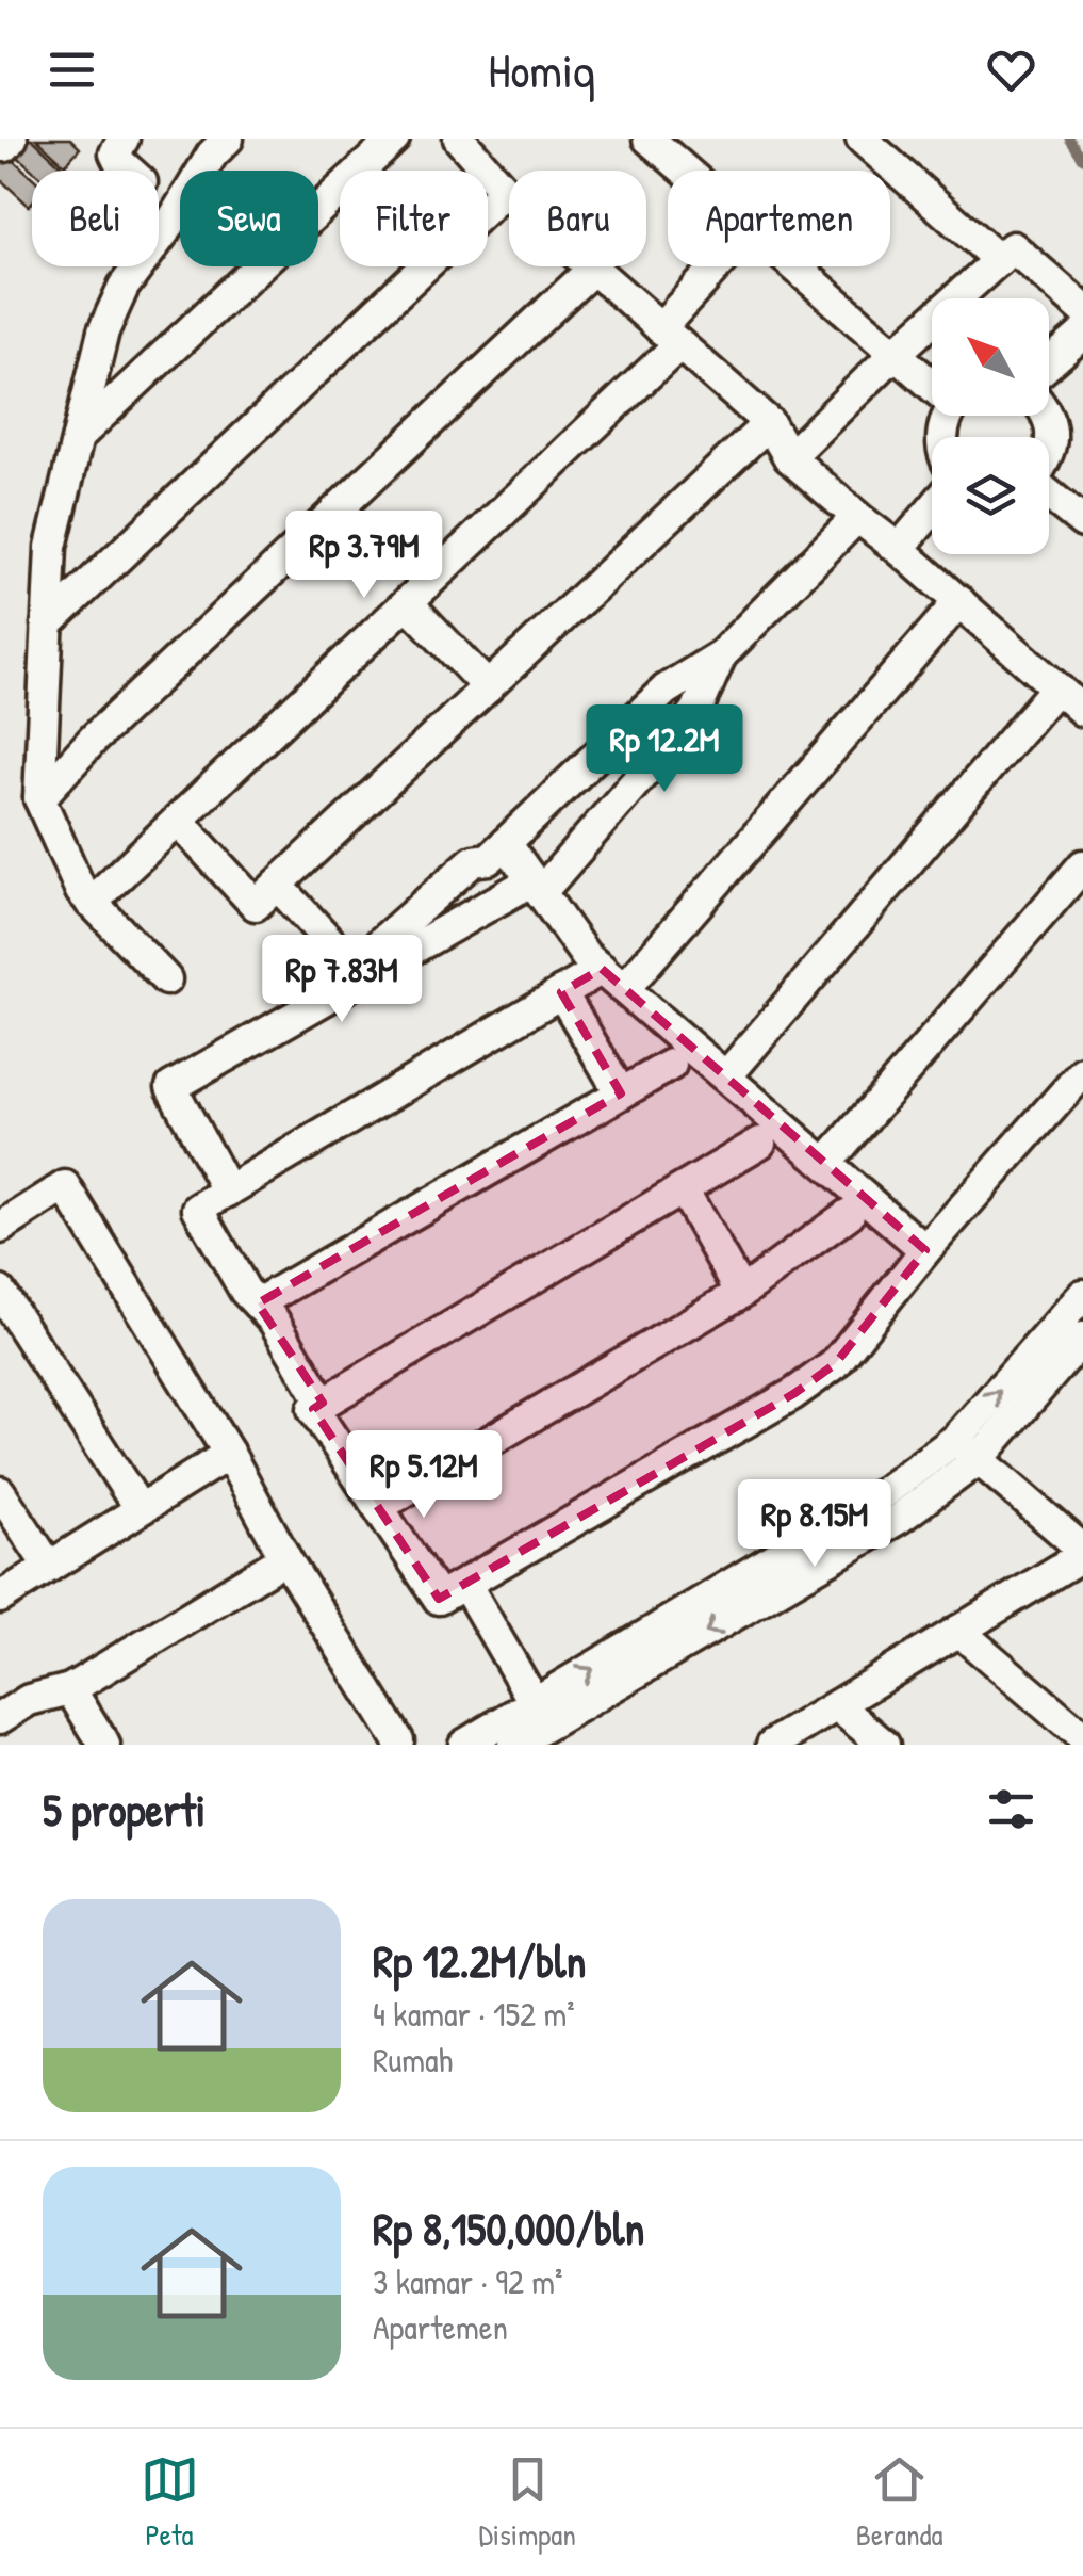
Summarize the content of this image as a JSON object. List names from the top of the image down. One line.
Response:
{"north":"top left","page":{"header":"Homiq","chip":["Beli","Sewa","Filter","Baru","Apartemen"],"price":["Rp 3.79M","Rp 12.2M","Rp 7.83M","Rp 5.12M","Rp 8.15M"],"heading":"5 properti","list":[{"name":"Rp 12.2M/bln","note":"4 kamar · 152 m² · Rumah"},{"name":"Rp 8,150,000/bln","note":"3 kamar · 92 m² · Apartemen"}],"tabs":["Peta","Disimpan","Beranda"]}}
